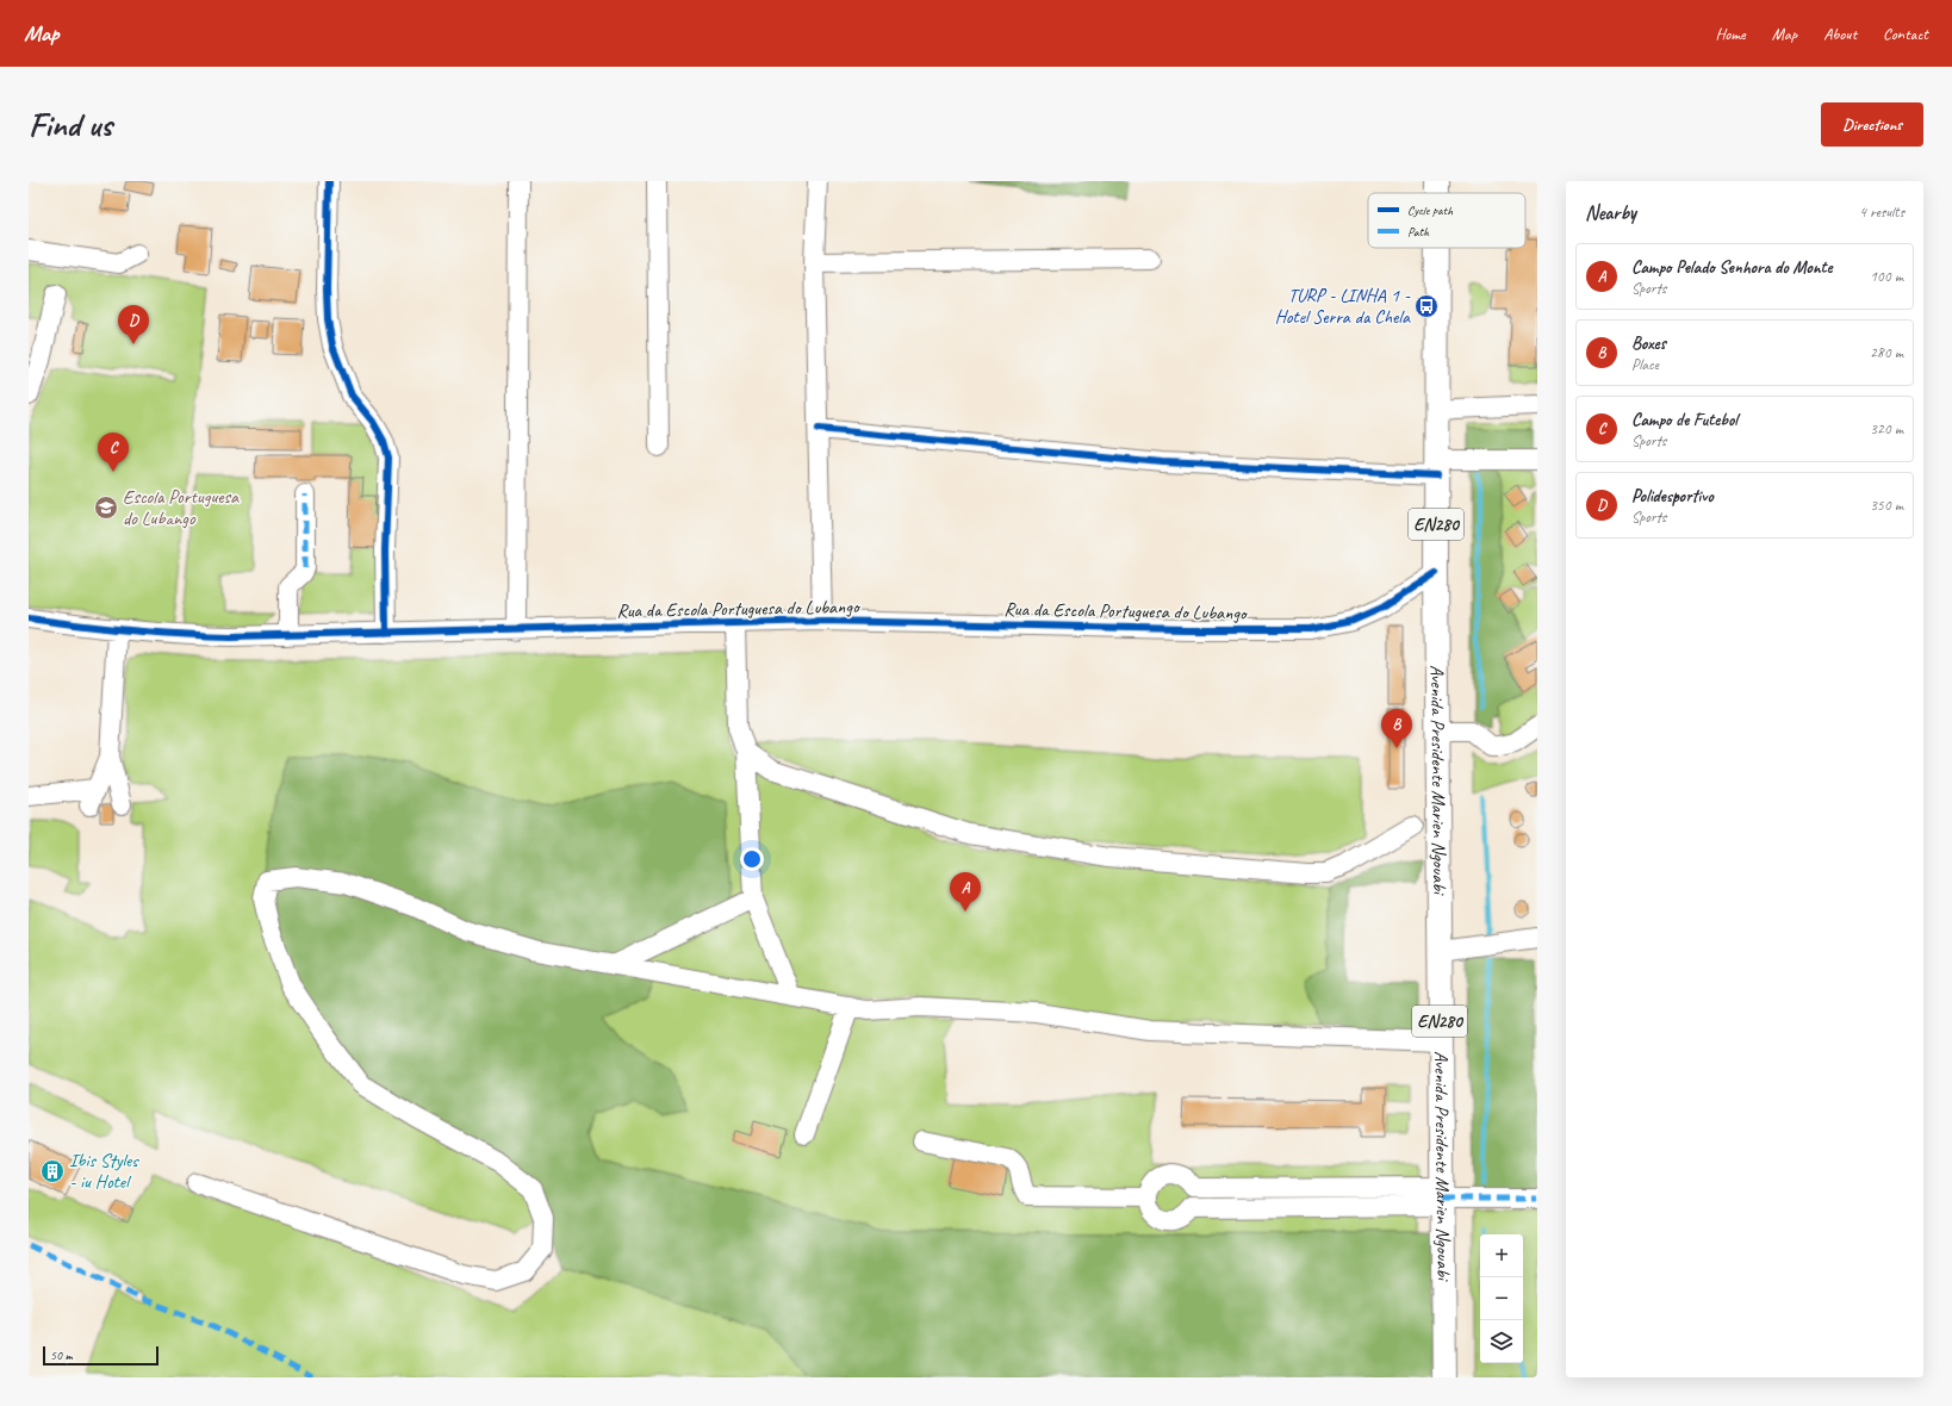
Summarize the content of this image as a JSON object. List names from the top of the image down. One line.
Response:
{"streets":{"main road":["EN280","Avenida Presidente Marien Ngouabi"],"street":["Rua da Escola Portuguesa do Lubango"]},"crossings":[["Rua da Escola Portuguesa do Lubango","Avenida Presidente Marien Ngouabi"]],"places":{"bus stop":["TURP - LINHA 1 - Hotel Serra da Chela"],"school or university":["Escola Portuguesa do Lubango"],"building":["Ibis Styles - iu Hotel"]},"legend":["Cycle path","Path"],"scale_bar":"50 m","page":{"header":"Map","nav":["Home","Map","About","Contact"],"buttons":"Directions","title":"Find us","heading":["Nearby","4 results"],"list":[{"mark":"A","name":"Campo Pelado Senhora do Monte","note":"Sports","value":"100 m"},{"mark":"B","name":"Boxes","note":"Place","value":"280 m"},{"mark":"C","name":"Campo de Futebol","note":"Sports","value":"320 m"},{"mark":"D","name":"Polidesportivo","note":"Sports","value":"350 m"}],"pins":["D","C","B","A"],"map_buttons":["+","−"],"scale":"50 m"}}
